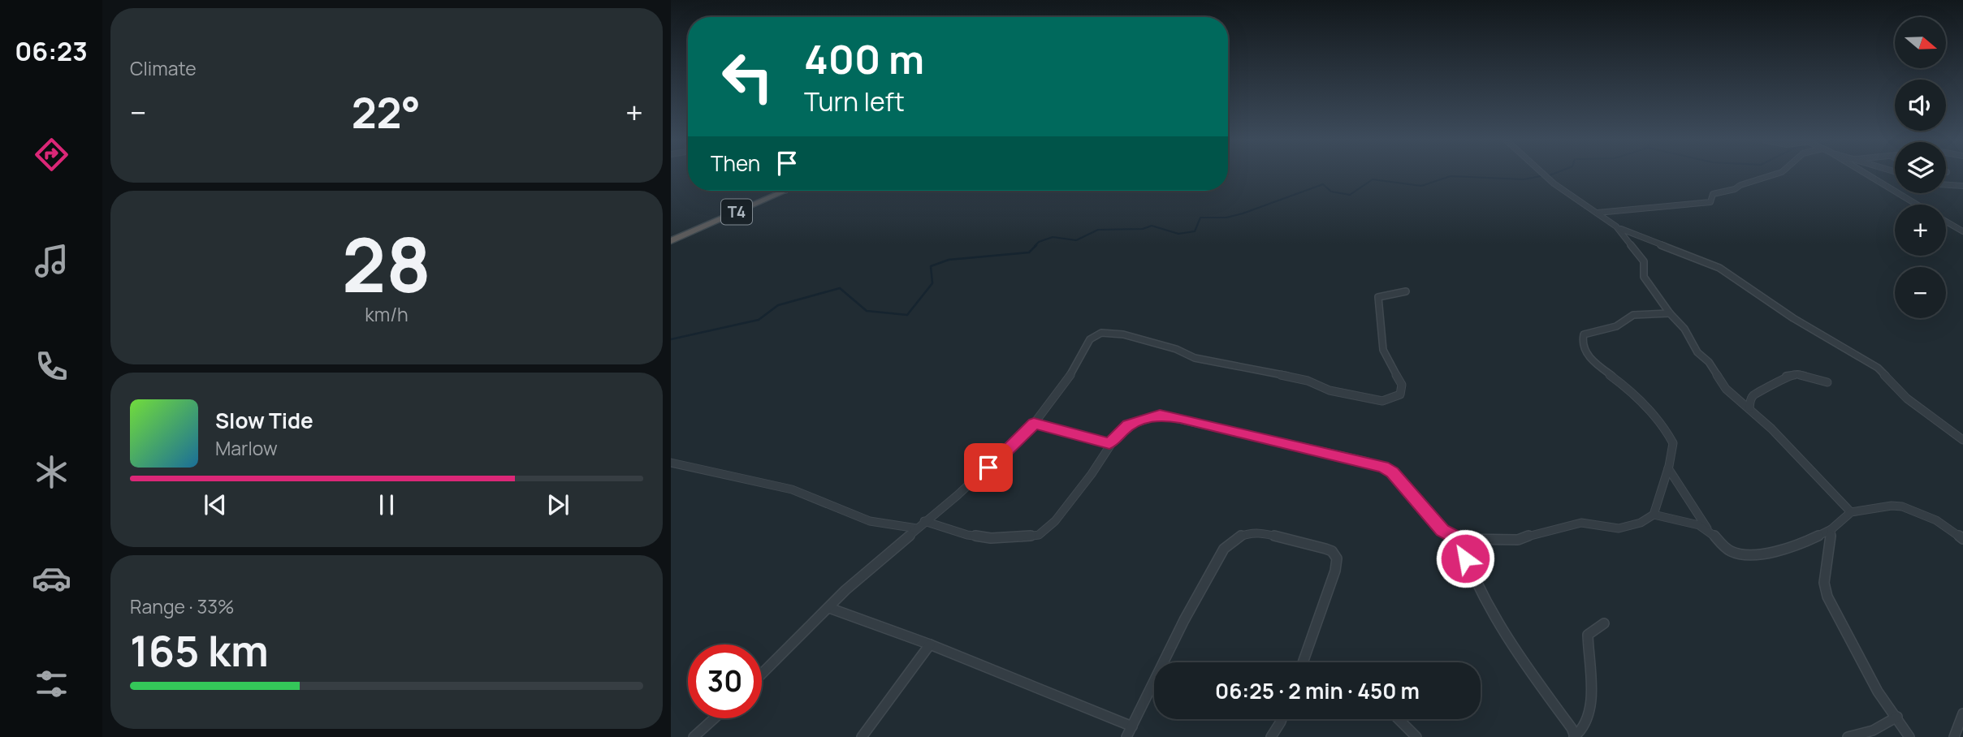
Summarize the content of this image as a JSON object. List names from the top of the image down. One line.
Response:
{"streets":{"highway":["T4"]},"north":"right","page":{"tabs":"06:23","tile":["Climate",["28","km/h"],["Range · 33%","165 km"]],"map_buttons":["+","−"],"turn":["400 m","Turn left"],"heat":["−","22°","+"],"then":"Then","song":["Slow Tide","Marlow"],"limit":"30","trip":"06:25 · 2 min · 450 m"}}
